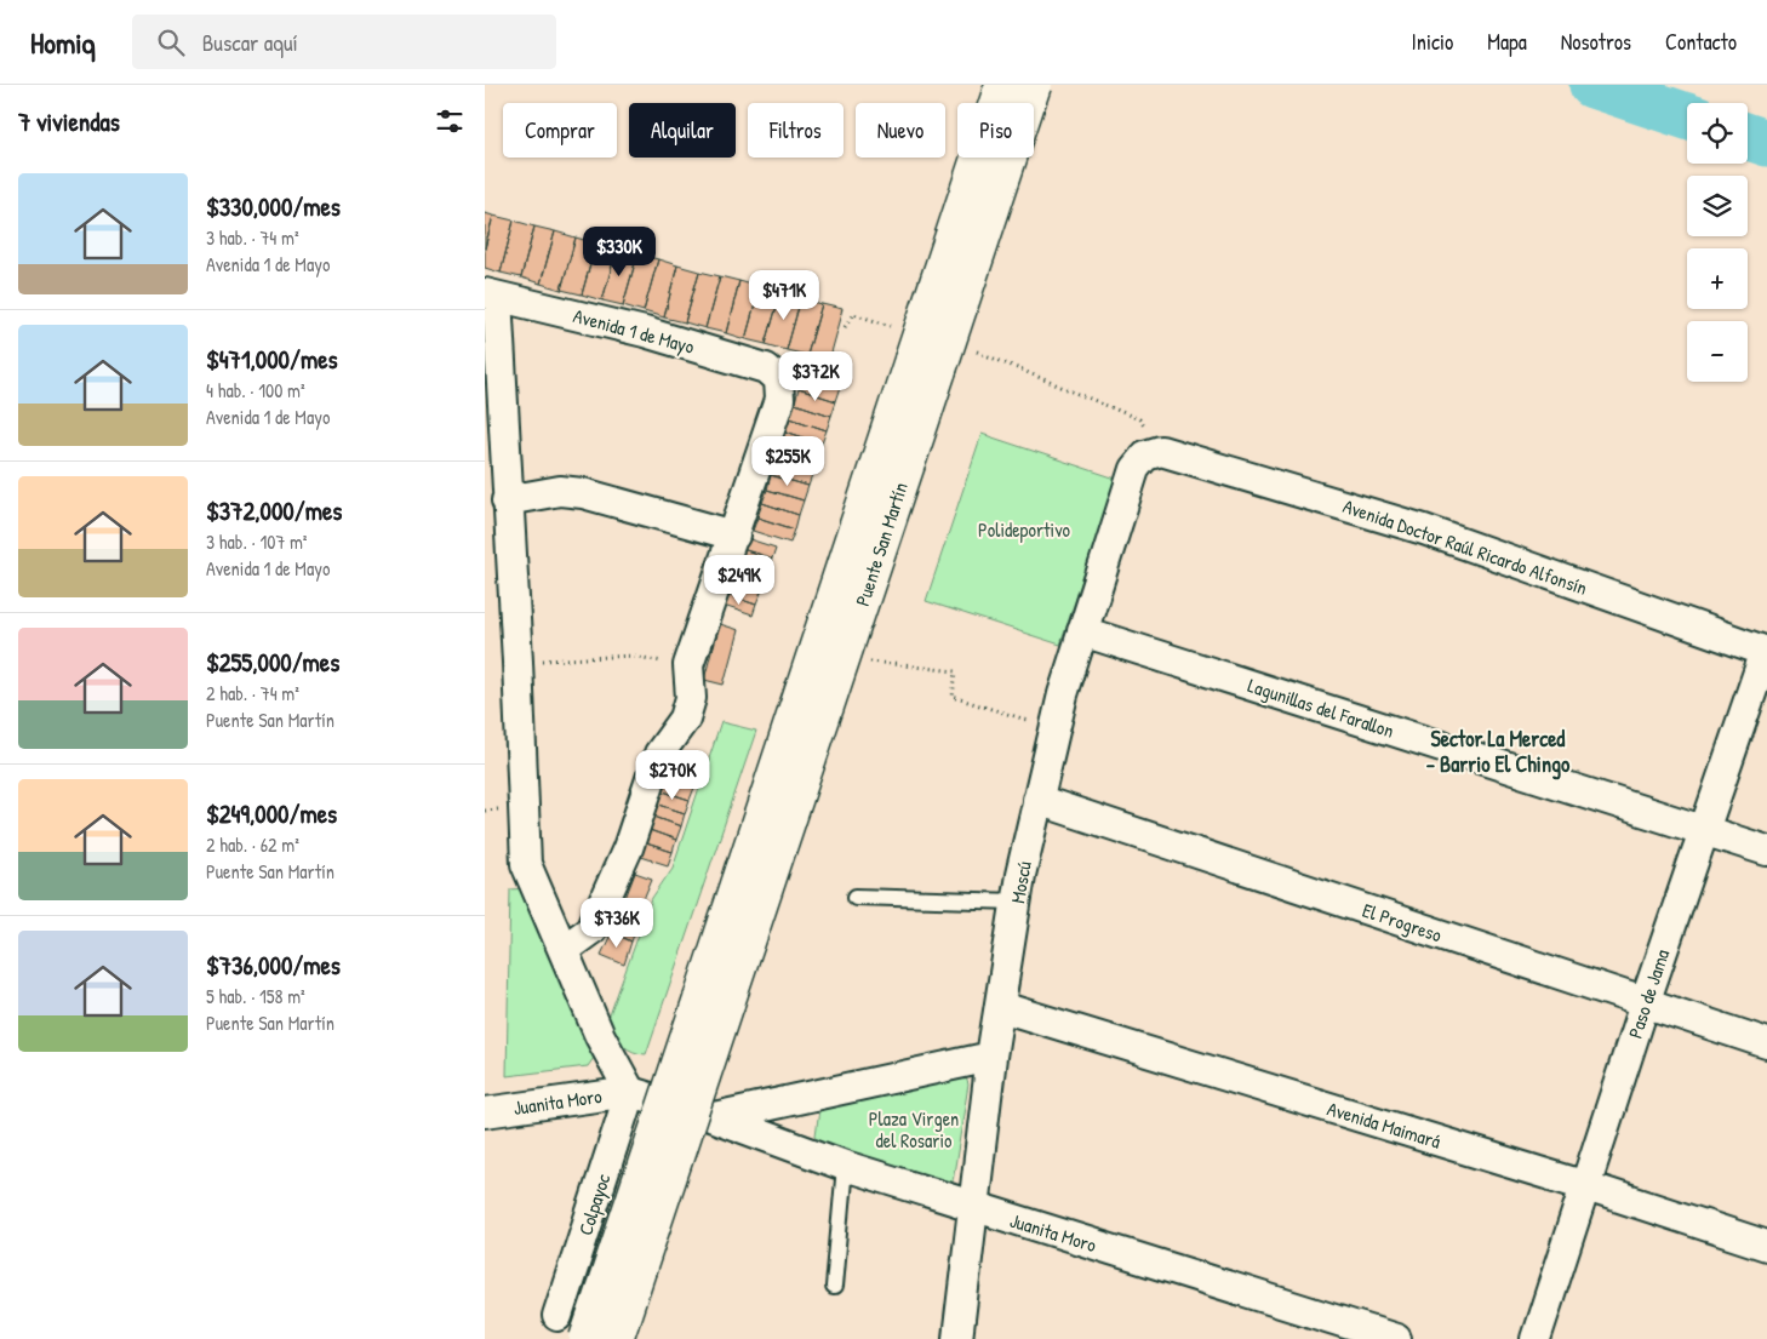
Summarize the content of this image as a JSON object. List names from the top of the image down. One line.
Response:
{"streets":{"main road":["Puente San Martín"],"street":["Avenida 1 de Mayo","Avenida Doctor Raúl Ricardo Alfonsín","Lagunillas del Farallon","Moscú","El Progreso","Paso de Jama","Juanita Moro","Avenida Maimará","Colpayoc"]},"crossings":[["Avenida Doctor Raúl Ricardo Alfonsín","Moscú"],["Avenida Doctor Raúl Ricardo Alfonsín","Paso de Jama"],["Lagunillas del Farallon","Moscú"],["Lagunillas del Farallon","Paso de Jama"],["Moscú","El Progreso"],["Moscú","Juanita Moro"],["Moscú","Avenida Maimará"],["El Progreso","Paso de Jama"],["Paso de Jama","Avenida Maimará"],["Juanita Moro","Colpayoc"]],"districts":["Sector La Merced - Barrio El Chingo"],"parks":["Polideportivo","Plaza Virgen del Rosario"],"page":{"header":"Homiq","search":"Buscar aquí","nav":["Inicio","Mapa","Nosotros","Contacto"],"heading":"7 viviendas","map_buttons":["+","−"],"chip":["Comprar","Alquilar","Filtros","Nuevo","Piso"],"list":[{"name":"$330,000/mes","note":"3 hab. · 74 m² · Avenida 1 de Mayo"},{"name":"$471,000/mes","note":"4 hab. · 100 m² · Avenida 1 de Mayo"},{"name":"$372,000/mes","note":"3 hab. · 107 m² · Avenida 1 de Mayo"},{"name":"$255,000/mes","note":"2 hab. · 74 m² · Puente San Martín"},{"name":"$249,000/mes","note":"2 hab. · 62 m² · Puente San Martín"},{"name":"$736,000/mes","note":"5 hab. · 158 m² · Puente San Martín"}],"price":["$330K","$471K","$372K","$255K","$249K","$270K","$736K"]}}
